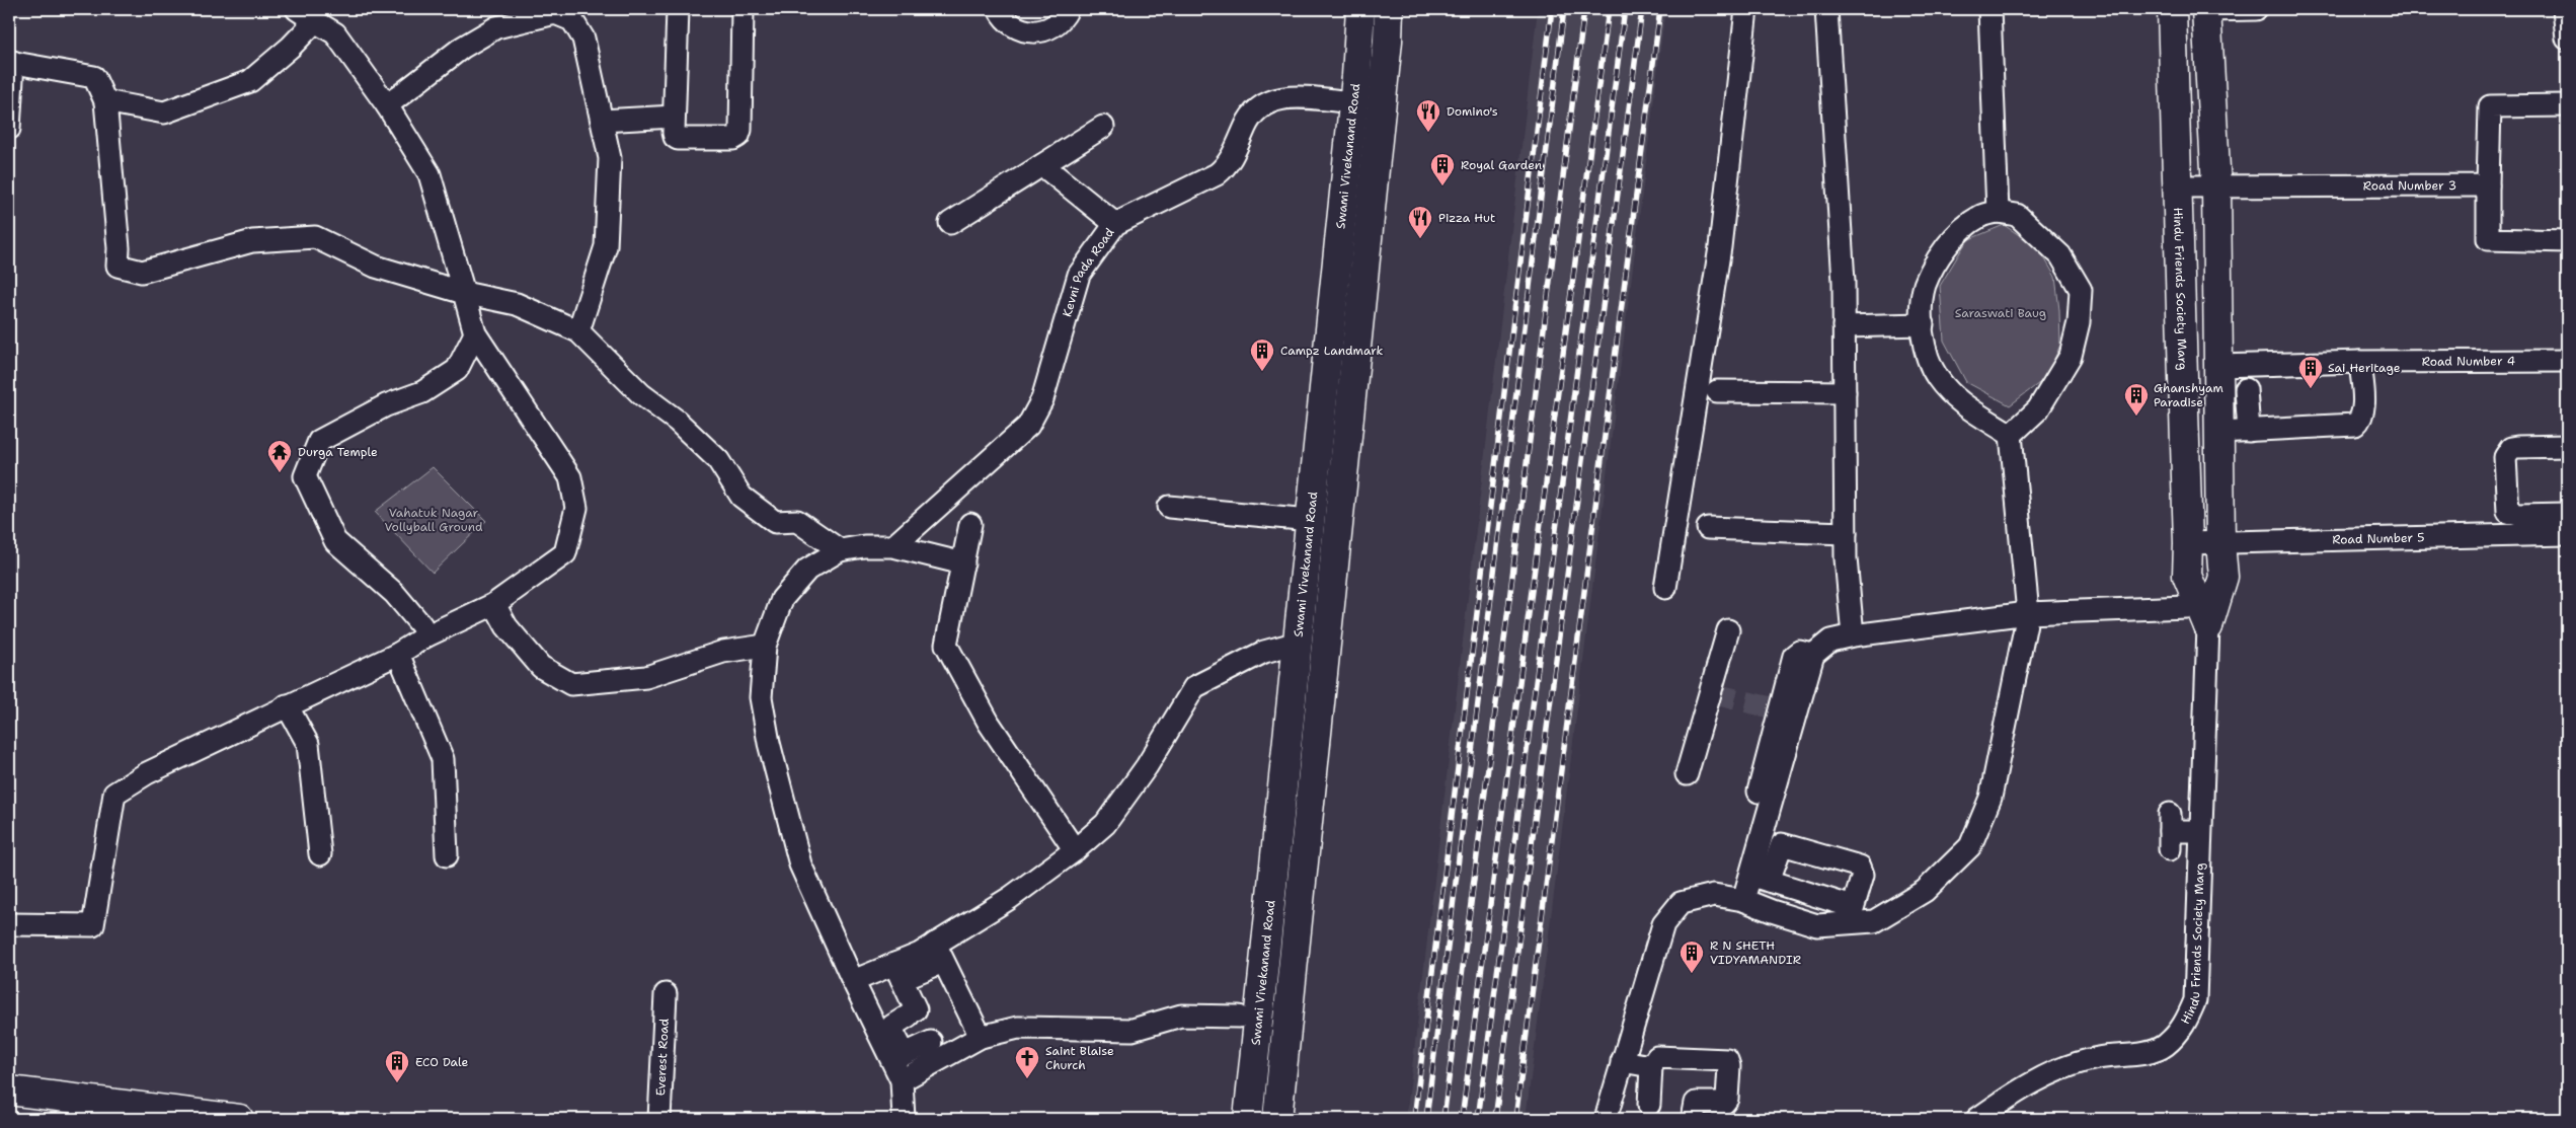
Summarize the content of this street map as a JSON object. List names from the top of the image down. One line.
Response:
{"streets":{"main road":["Swami Vivekanand Road","Hindu Friends Society Marg"],"street":["Road Number 3","Kevni Pada Road","Road Number 4","Road Number 5","Everest Road"]},"crossings":[["Swami Vivekanand Road","Kevni Pada Road"],["Road Number 3","Hindu Friends Society Marg"],["Hindu Friends Society Marg","Road Number 4"],["Hindu Friends Society Marg","Road Number 5"]],"parks":["Saraswati Baug","Vahatuk Nagar Vollyball Ground"],"places":{"restaurant":["Domino's","Pizza Hut"],"building":["Royal Garden","Campz Landmark","Sai Heritage","Ghanshyam Paradise","R N SHETH VIDYAMANDIR","ECO Dale"],"temple":["Durga Temple"],"church":["Saint Blaise Church"]}}
